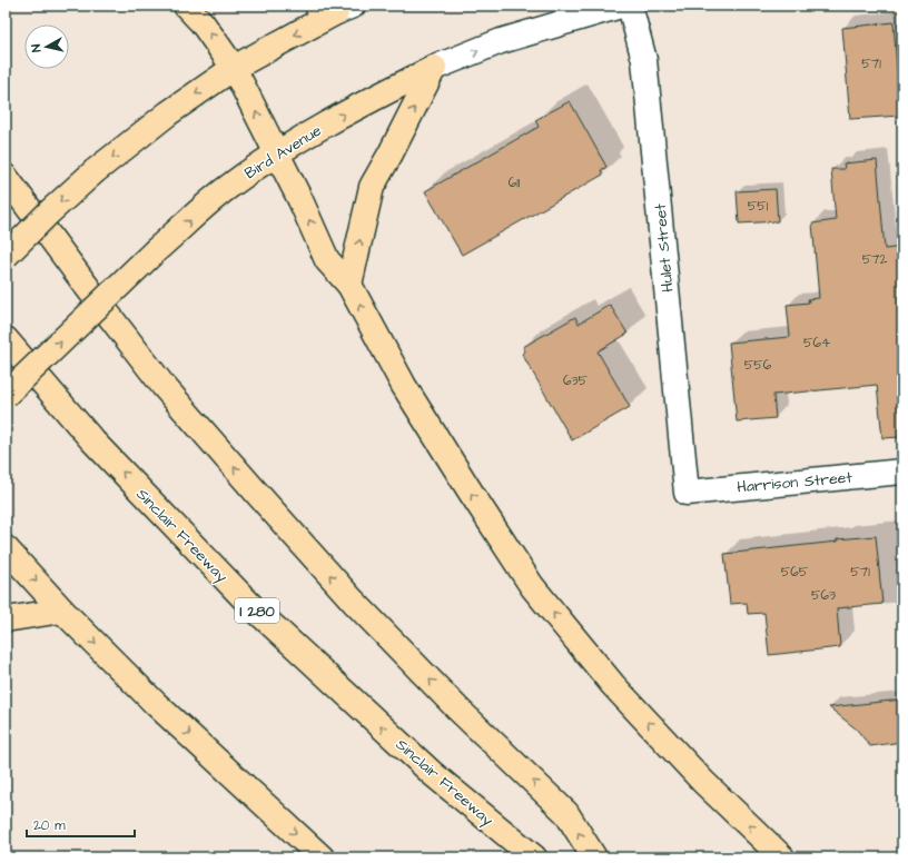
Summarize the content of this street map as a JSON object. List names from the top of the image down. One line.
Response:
{"streets":{"main road":["Bird Avenue","Sinclair Freeway","I 280"],"street":["Hulet Street","Harrison Street"]},"crossings":[["Hulet Street","Harrison Street"]],"one_way":["Bird Avenue"],"house_numbers":["571","611","551","572","564","556","635","565","571","563"],"scale_bar":"20 m","north":"left"}
